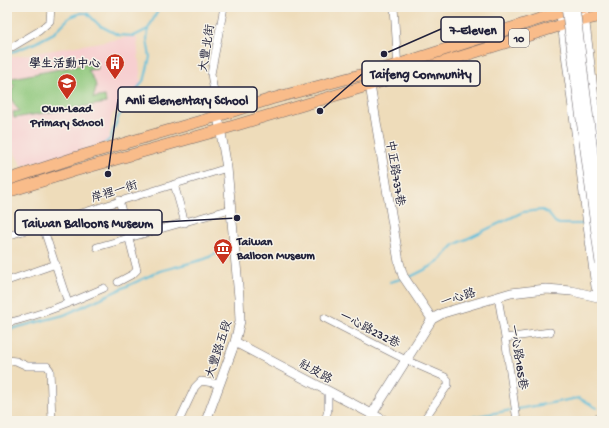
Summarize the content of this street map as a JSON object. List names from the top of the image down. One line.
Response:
{"streets":{"main road":["10"],"street":["大豐北街","中正路737巷","岸裡一街","一心路","一心路232巷","大豐路五段","一心路185巷","社皮路"]},"crossings":[["10","大豐北街"],["10","中正路737巷"],["10","大豐路五段"],["大豐北街","大豐路五段"],["中正路737巷","一心路"],["岸裡一街","大豐路五段"],["一心路","一心路232巷"],["一心路","一心路185巷"],["一心路","社皮路"],["大豐路五段","社皮路"]],"places":{"other":["7-Eleven","Taifeng Community","Anli Elementary School","Taiwan Balloons Museum"],"building":["學生活動中心"],"school or university":["Own-Lead Primary School"],"museum":["Taiwan Balloon Museum"]}}
